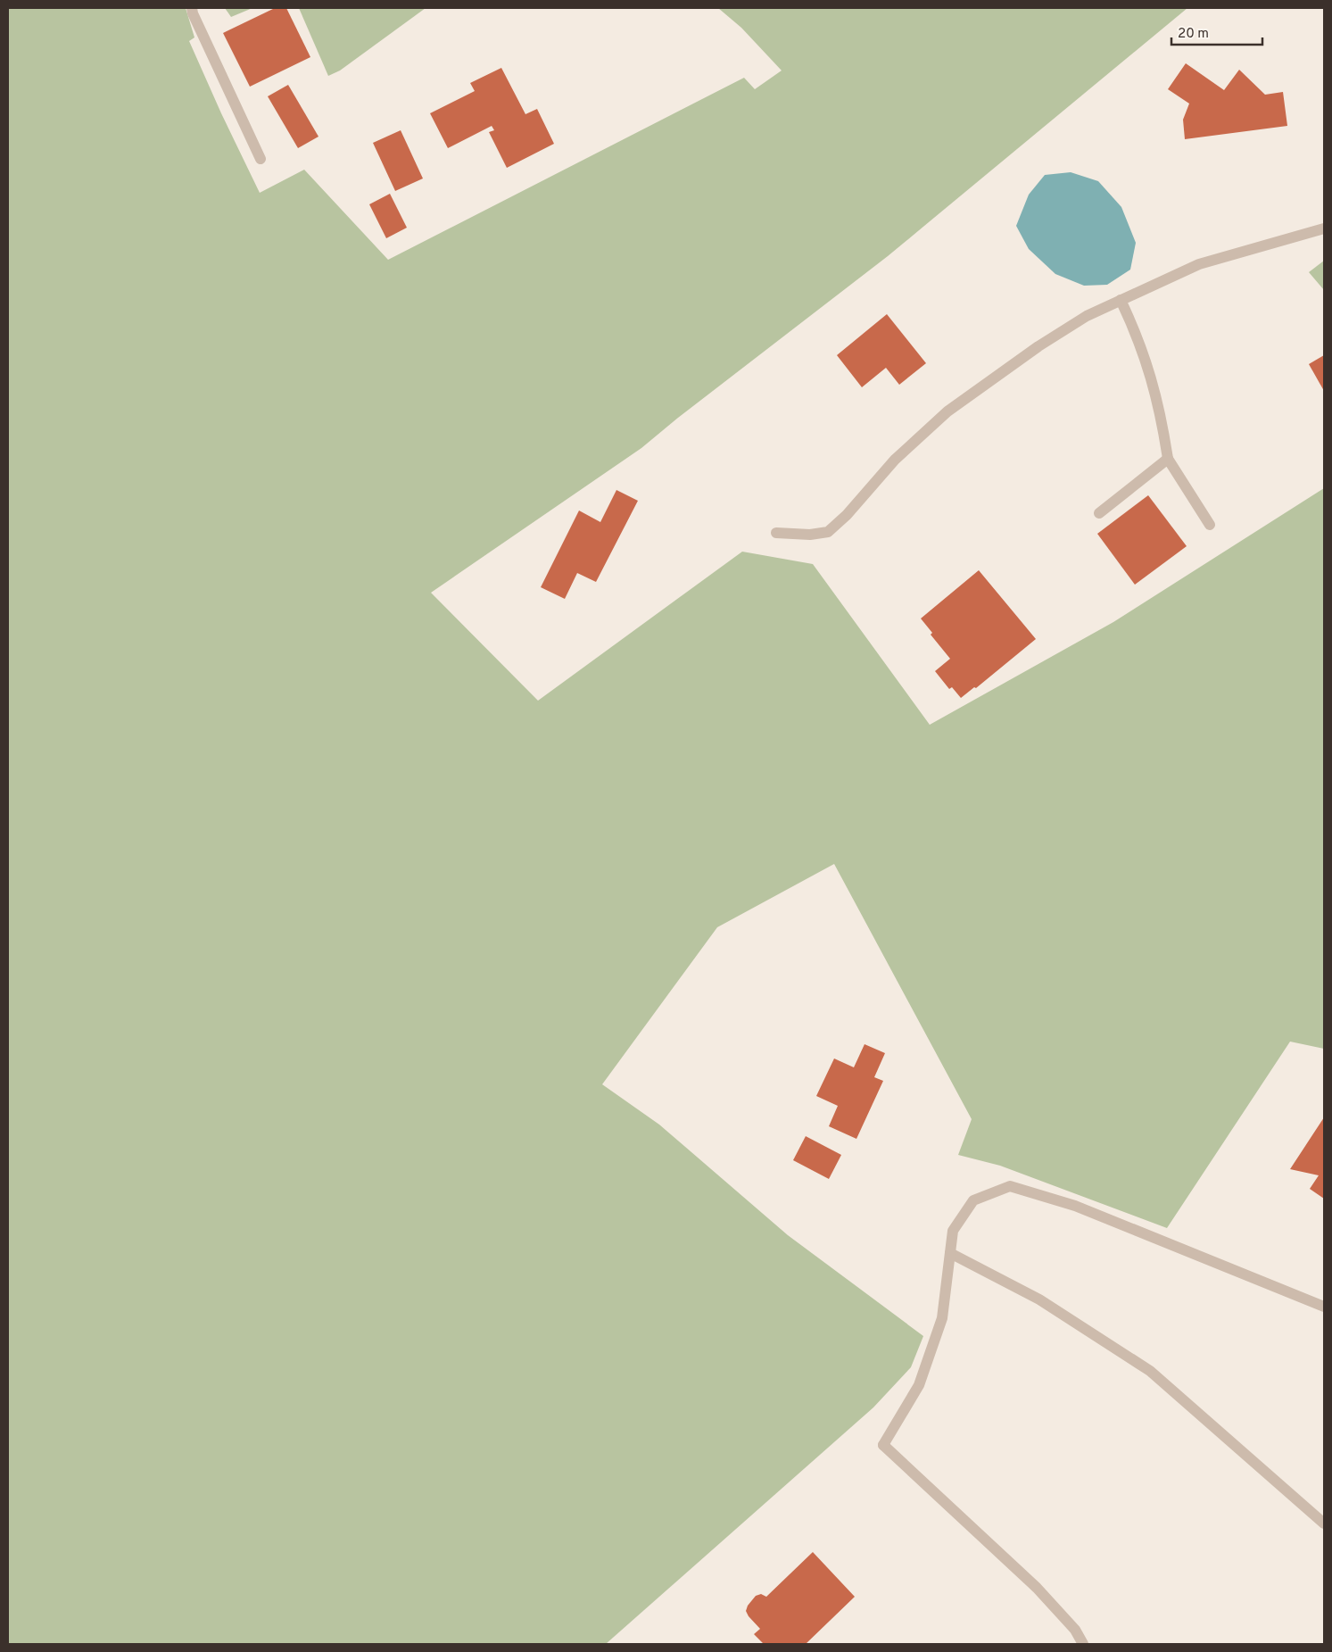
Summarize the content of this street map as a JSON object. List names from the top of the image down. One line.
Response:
{"scale_bar":"20 m"}
